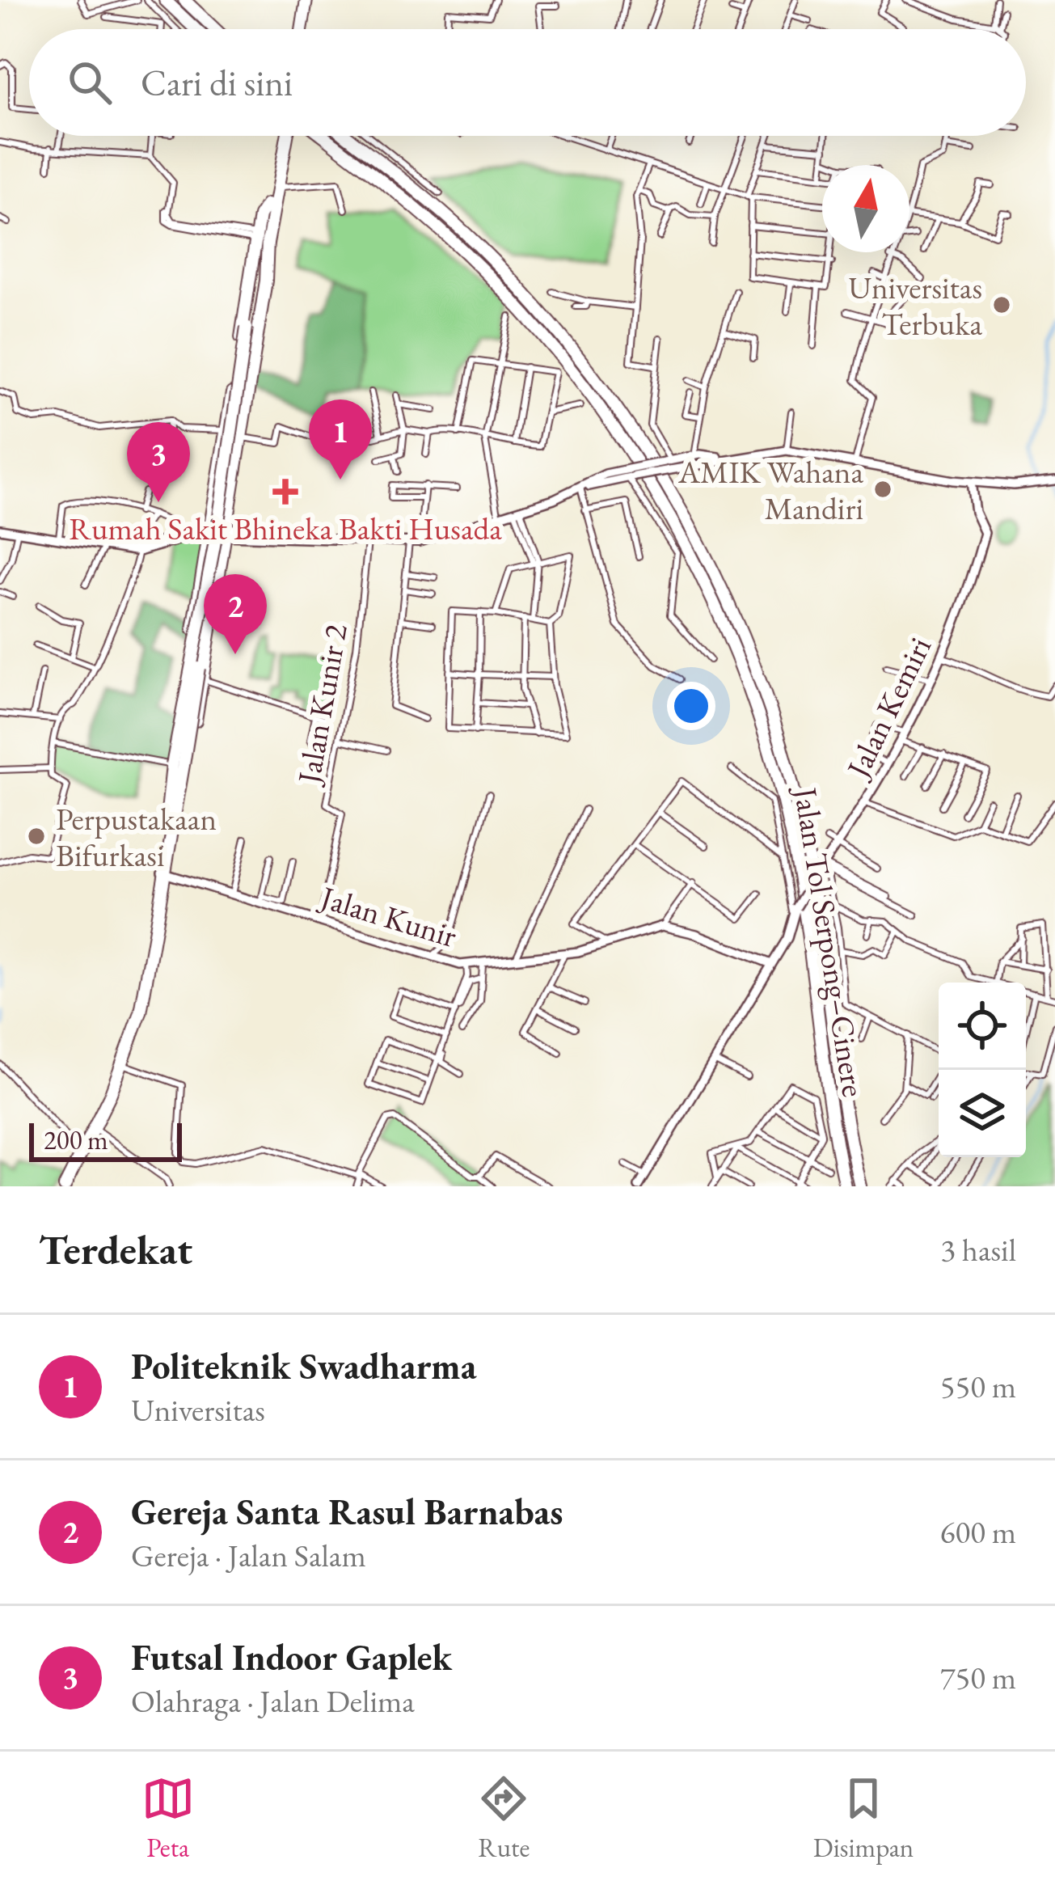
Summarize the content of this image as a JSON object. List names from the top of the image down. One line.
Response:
{"streets":{"highway":["Jalan Tol Serpong–Cinere"],"street":["Jalan Kunir 2","Jalan Kemiri","Jalan Kunir"]},"crossings":[["Jalan Kunir 2","Jalan Kunir"]],"places":{"other":["Universitas Terbuka","AMIK Wahana Mandiri","Perpustakaan Bifurkasi"],"health":["Rumah Sakit Bhineka Bakti Husada"]},"scale_bar":"200 m","north":"top","page":{"search":"Cari di sini","pins":["1","3","2"],"scale":"200 m","heading":["Terdekat","3 hasil"],"list":[{"mark":"1","name":"Politeknik Swadharma","note":"Universitas","value":"550 m"},{"mark":"2","name":"Gereja Santa Rasul Barnabas","note":"Gereja · Jalan Salam","value":"600 m"},{"mark":"3","name":"Futsal Indoor Gaplek","note":"Olahraga · Jalan Delima","value":"750 m"}],"nav":["Peta","Rute","Disimpan"]}}
